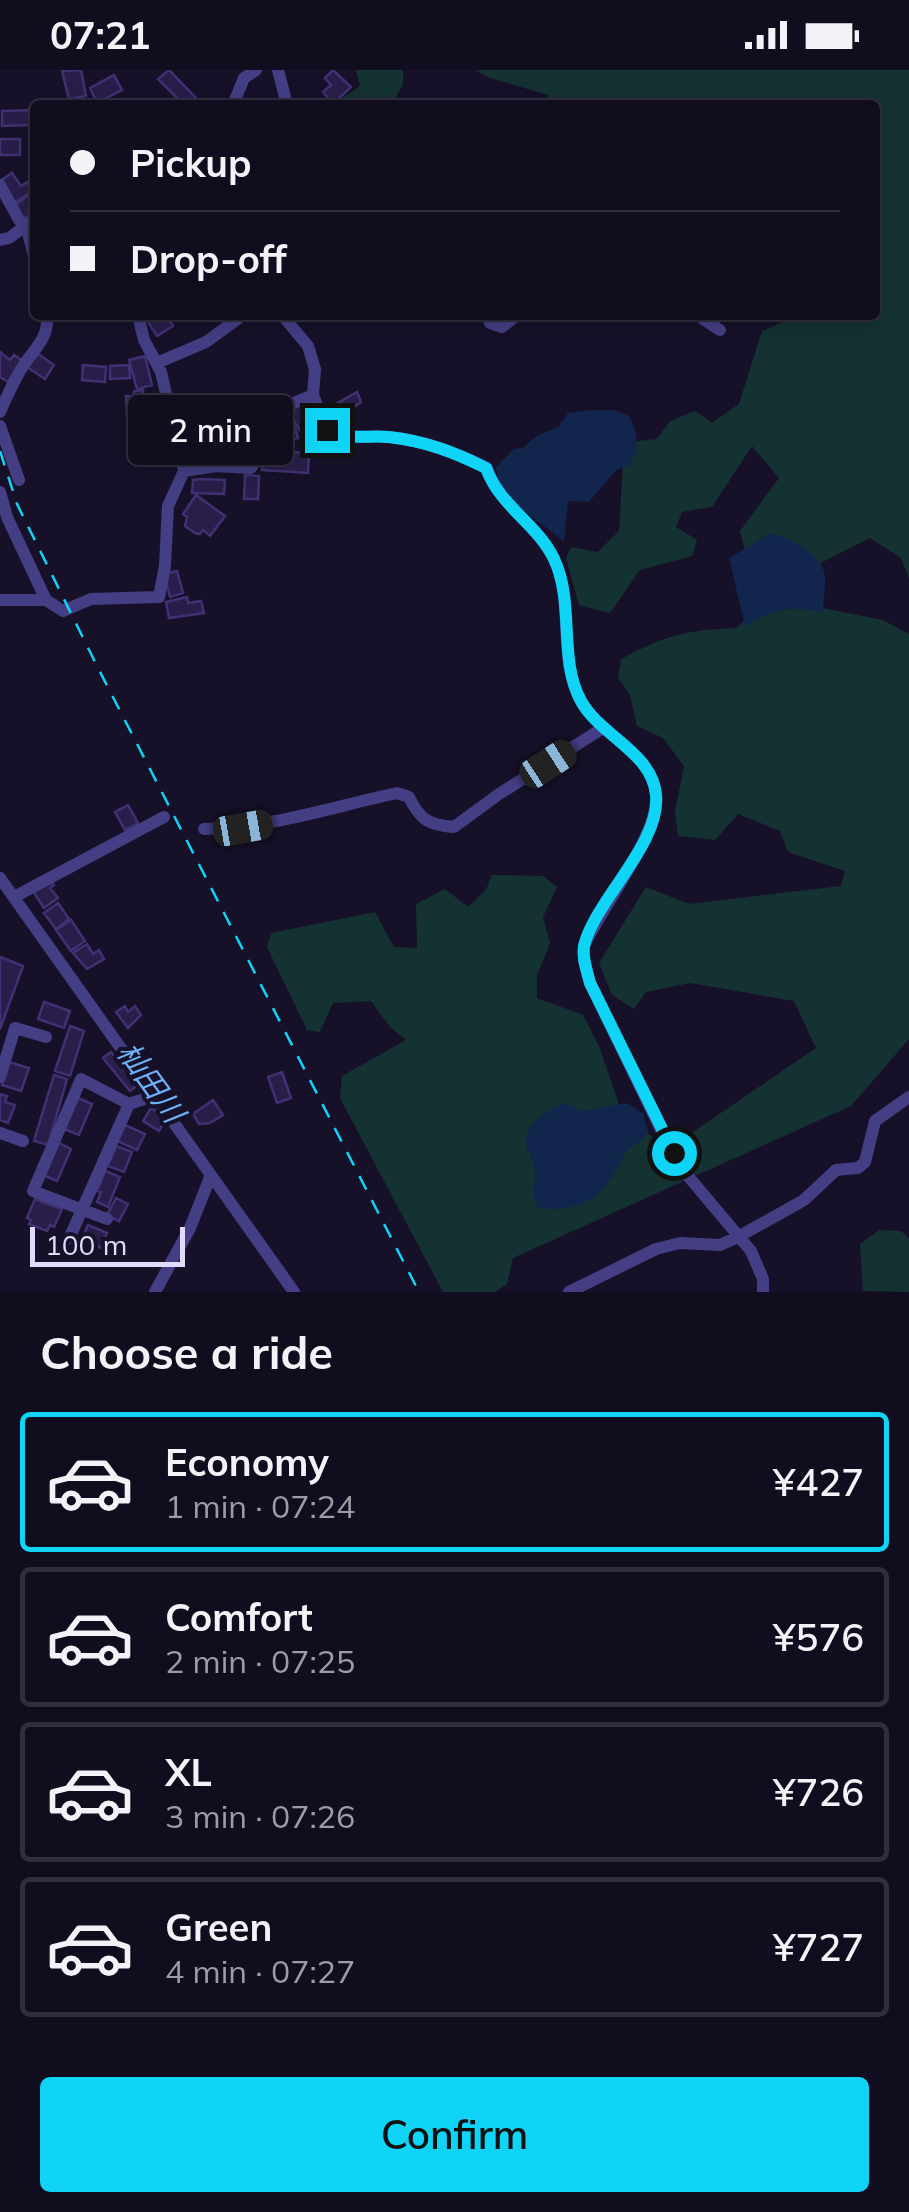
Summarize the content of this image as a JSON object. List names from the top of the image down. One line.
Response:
{"water":["杣田川"],"scale_bar":"100 m","page":{"status":"07:21","banner":["Pickup","Drop-off"],"bubble":"2 min","scale":"100 m","heading":"Choose a ride","list":[{"name":"Economy","note":"1 min · 07:24","value":"¥427"},{"name":"Comfort","note":"2 min · 07:25","value":"¥576"},{"name":"XL","note":"3 min · 07:26","value":"¥726"},{"name":"Green","note":"4 min · 07:27","value":"¥727"}],"buttons":"Confirm"}}
